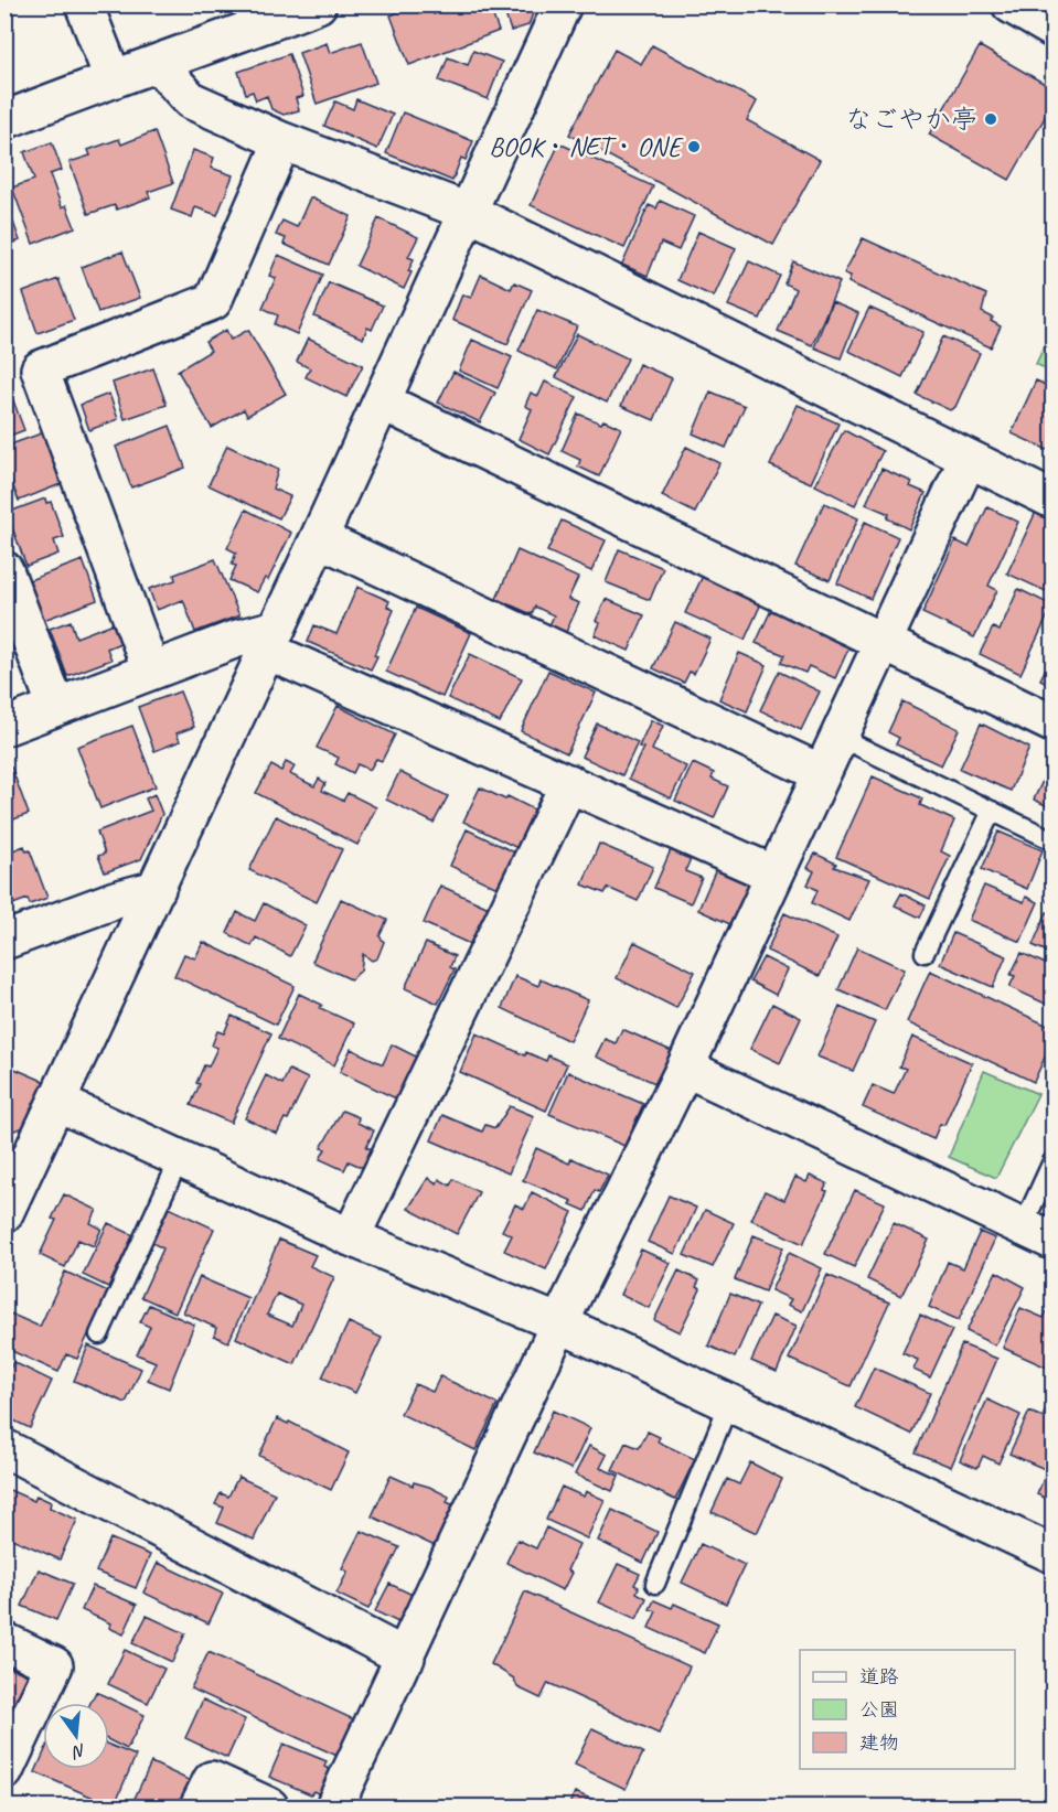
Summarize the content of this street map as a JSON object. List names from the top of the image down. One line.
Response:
{"places":["なごやか亭","BOOK・NET・ONE"],"legend":["道路","公園","建物"],"north":"bottom"}
